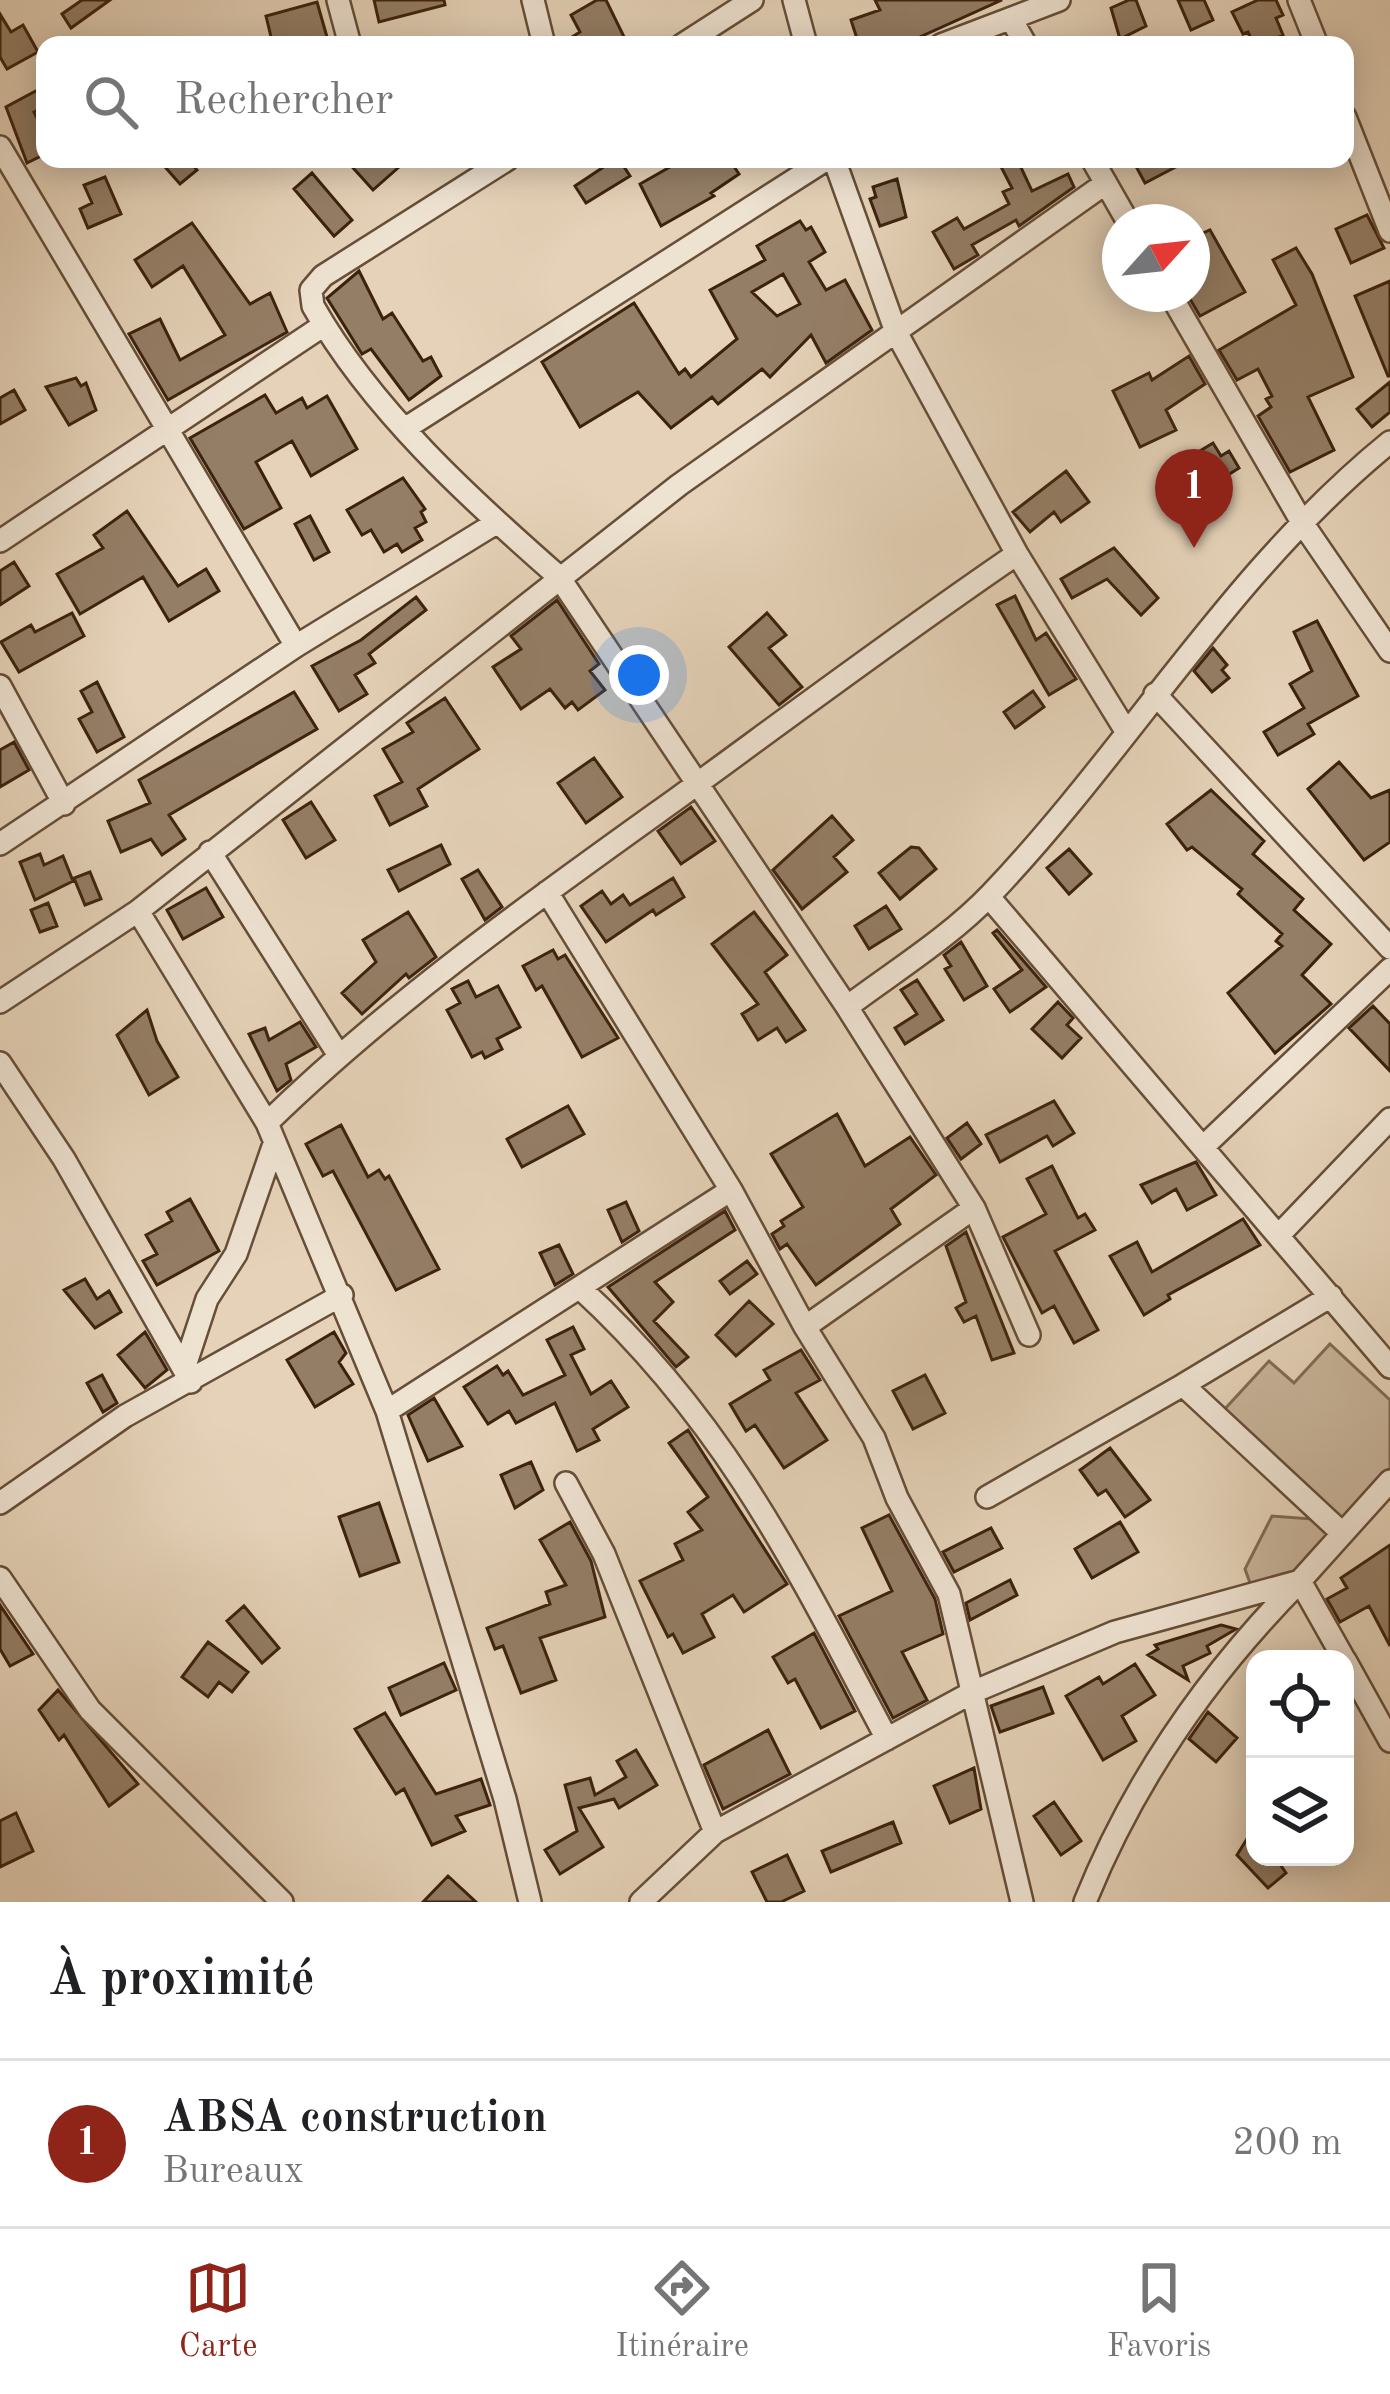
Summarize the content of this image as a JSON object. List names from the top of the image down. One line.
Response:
{"north":"top right","page":{"search":"Rechercher","pins":"1","heading":"À proximité","list":[{"mark":"1","name":"ABSA construction","note":"Bureaux","value":"200 m"}],"nav":["Carte","Itinéraire","Favoris"]}}
